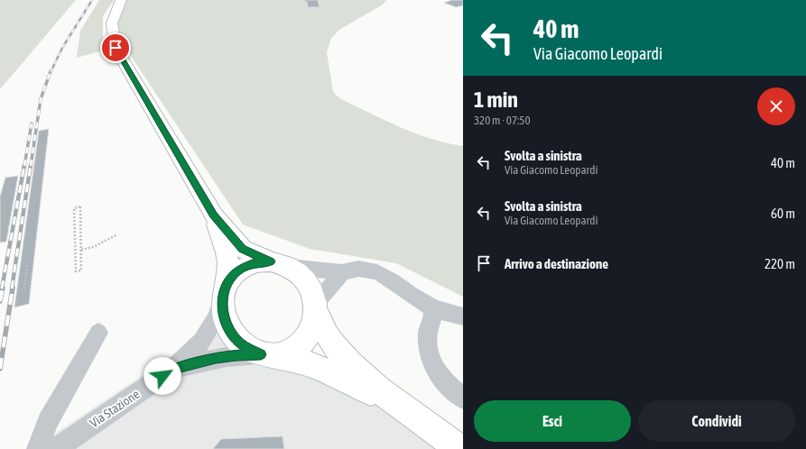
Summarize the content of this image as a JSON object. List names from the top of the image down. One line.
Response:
{"streets":{"street":["Via Stazione"]},"page":{"turn":["40 m","Via Giacomo Leopardi"],"heading":["1 min","320 m · 07:50"],"list":[{"name":"Svolta a sinistra","note":"Via Giacomo Leopardi","value":"40 m"},{"name":"Svolta a sinistra","note":"Via Giacomo Leopardi","value":"60 m"},{"name":"Arrivo a destinazione","value":"220 m"}],"buttons":["Esci","Condividi"]}}
